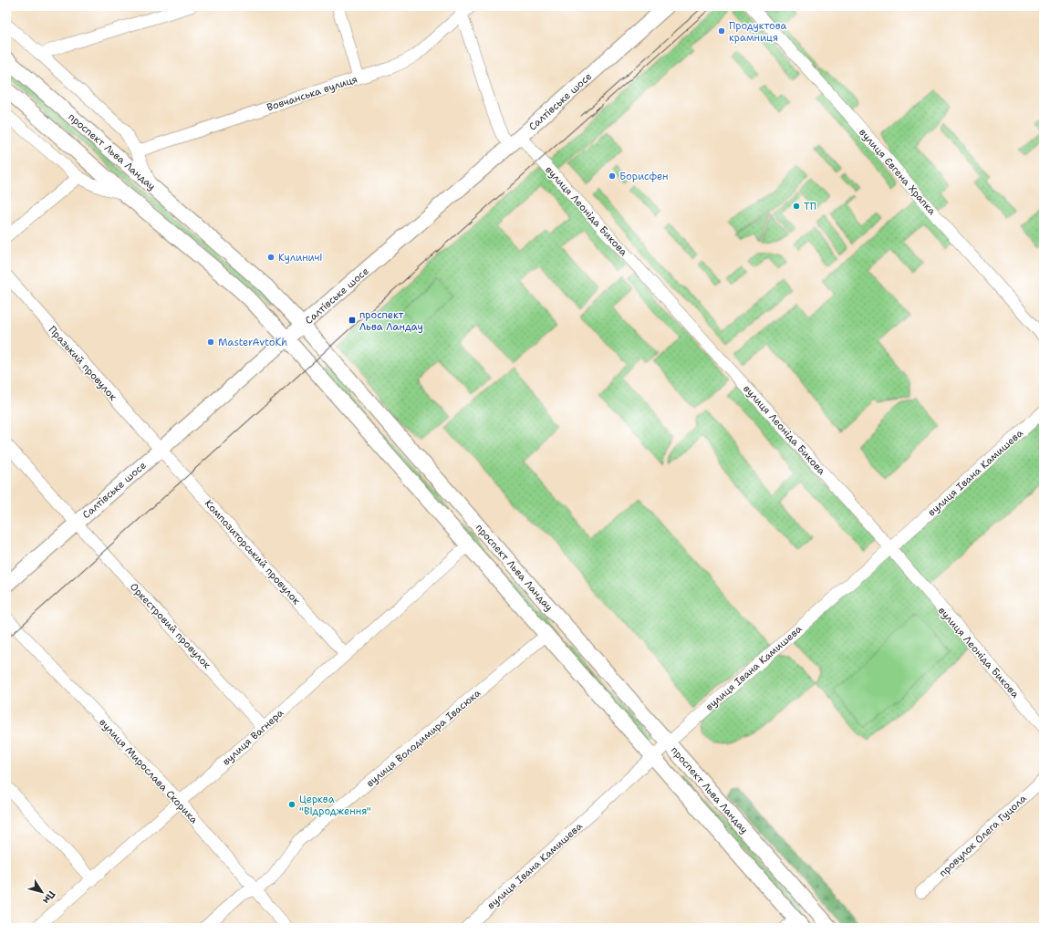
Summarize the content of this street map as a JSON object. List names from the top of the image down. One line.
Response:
{"streets":{"main road":["Салтівське шосе","проспект Льва Ландау"],"street":["Вовчанська вулиця","вулиця Євгена Храпка","вулиця Леоніда Бикова","Празький провулок","вулиця Івана Камишева","Композиторський провулок","Оркестровий провулок","вулиця Вагнера","вулиця Володимира Івасюка","вулиця Мирослава Скорика","провулок Олега Гуцола"]},"crossings":[["Вовчанська вулиця","вулиця Леоніда Бикова"],["Салтівське шосе","проспект Льва Ландау"],["Салтівське шосе","вулиця Леоніда Бикова"],["Салтівське шосе","Празький провулок"],["Салтівське шосе","Композиторський провулок"],["Салтівське шосе","Оркестровий провулок"],["проспект Льва Ландау","вулиця Івана Камишева"],["проспект Льва Ландау","вулиця Вагнера"],["проспект Льва Ландау","вулиця Володимира Івасюка"],["вулиця Леоніда Бикова","вулиця Івана Камишева"],["Празький провулок","Композиторський провулок"],["Композиторський провулок","вулиця Вагнера"],["Оркестровий провулок","вулиця Вагнера"],["вулиця Вагнера","вулиця Мирослава Скорика"],["вулиця Володимира Івасюка","вулиця Мирослава Скорика"]],"places":{"other":["Продуктова крамниця","Борисфен","ТП","Кулиничі","MasterAvtoKh","Церква \"Відродження\""],"transit":["проспект Льва Ландау"]},"north":"bottom right"}
